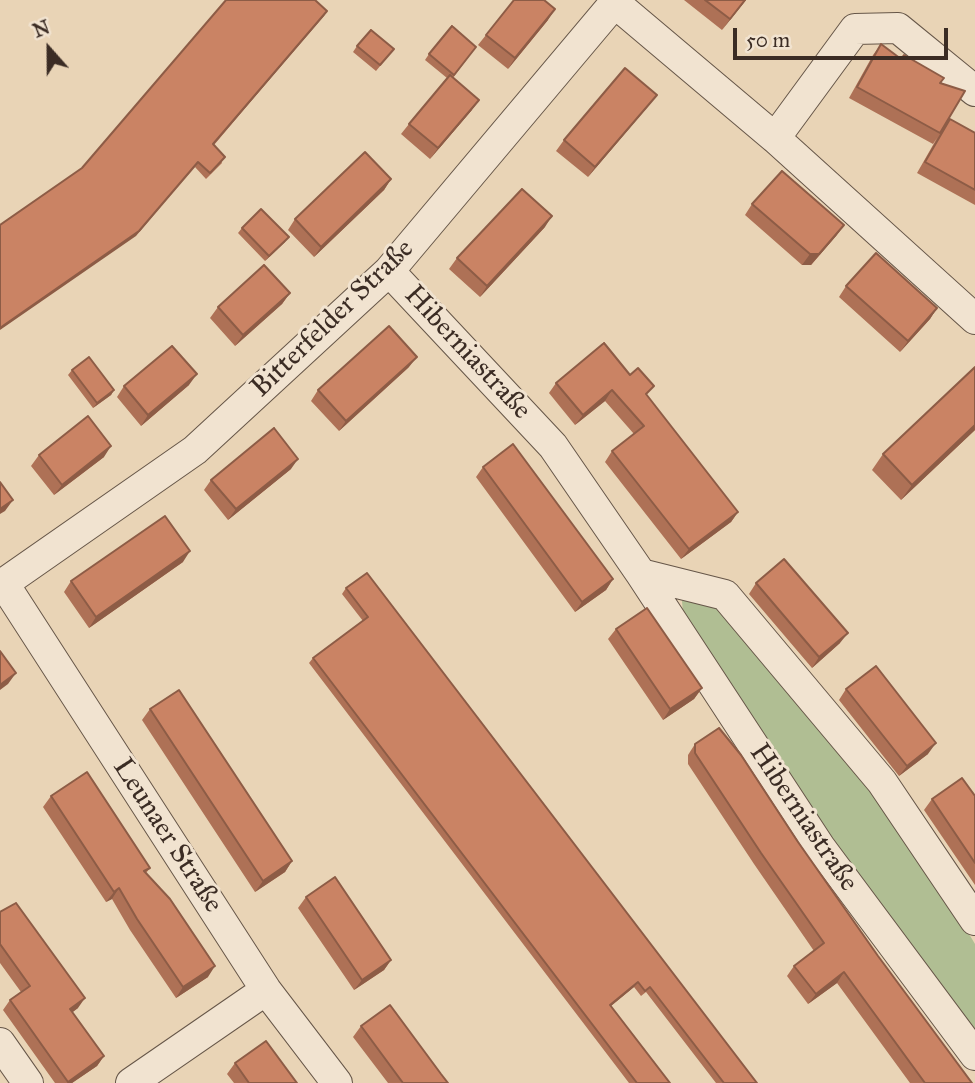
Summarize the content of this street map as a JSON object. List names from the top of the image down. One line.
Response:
{"streets":{"street":["Bitterfelder Straße","Hiberniastraße","Leunaer Straße"]},"crossings":[["Bitterfelder Straße","Hiberniastraße"],["Bitterfelder Straße","Leunaer Straße"]],"scale_bar":"50 m","north":"top"}
